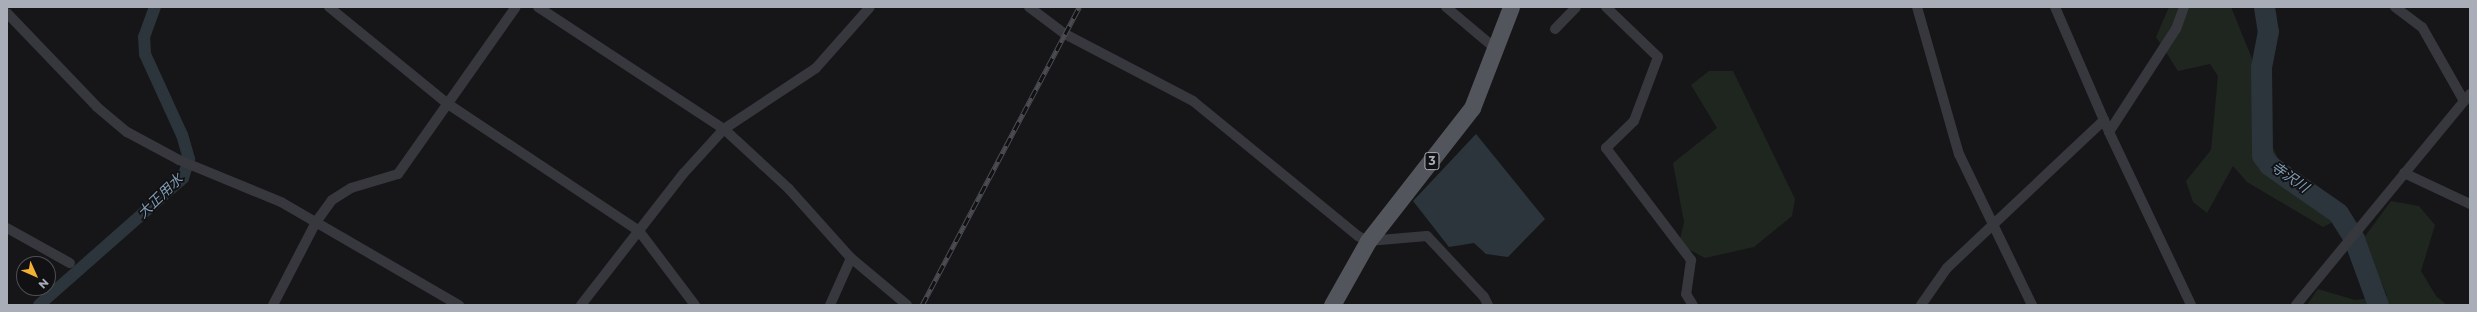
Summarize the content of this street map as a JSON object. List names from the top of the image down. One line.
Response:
{"streets":{"main road":["3"]},"water":["寺沢川","大正用水"],"north":"bottom right"}
